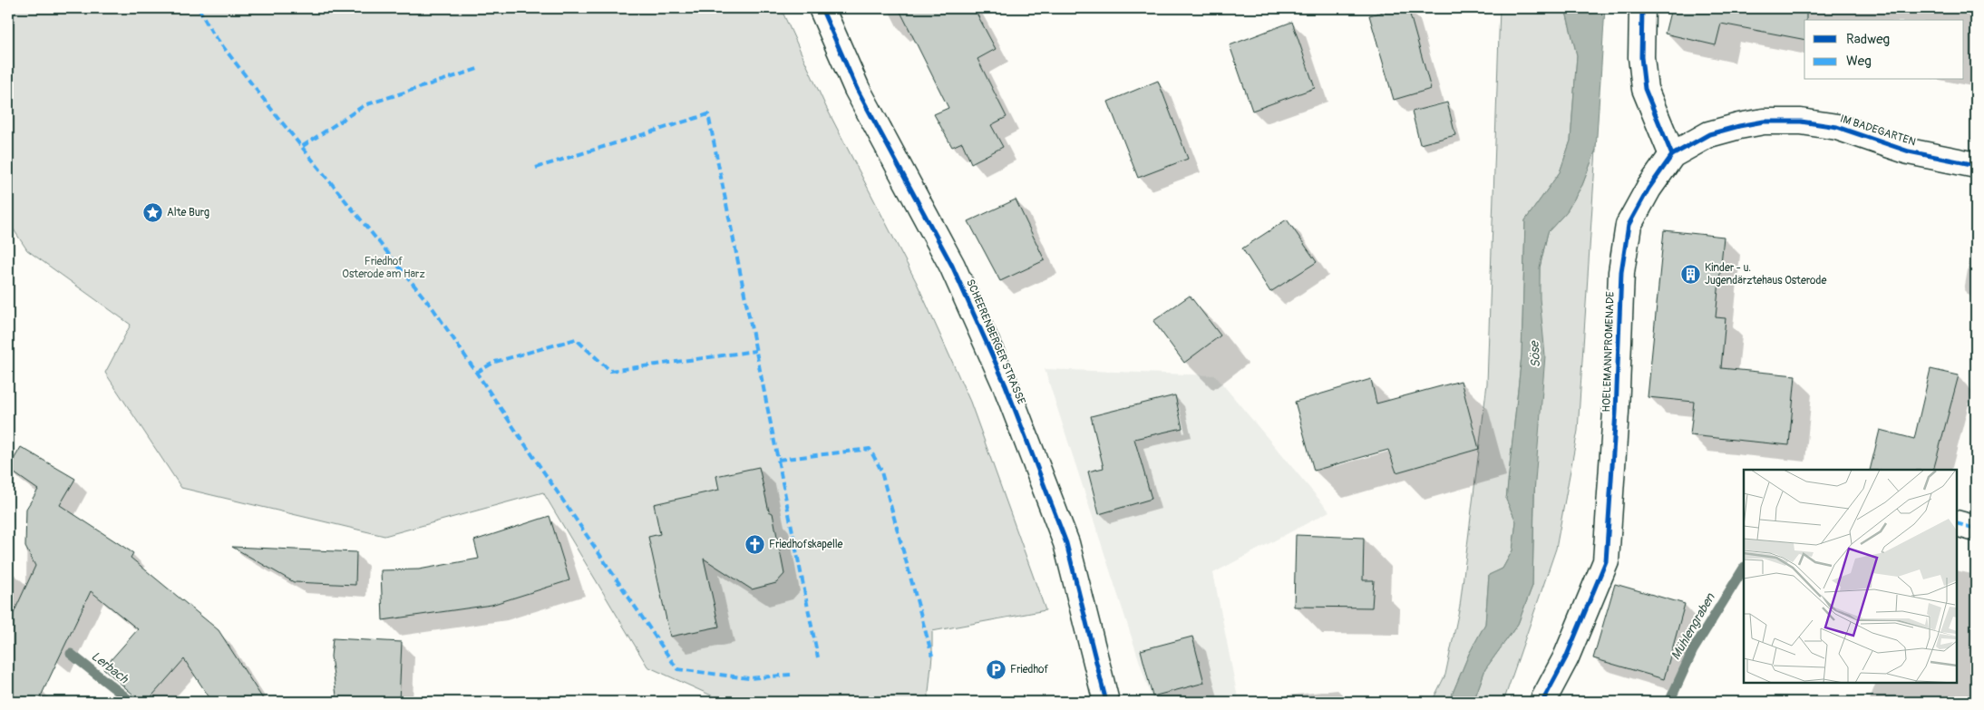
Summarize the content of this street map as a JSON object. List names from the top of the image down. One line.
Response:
{"streets":{"street":["IM BADEGARTEN","SCHEERENBERGER STRASSE","HOELEMANNPROMENADE"]},"crossings":[["IM BADEGARTEN","HOELEMANNPROMENADE"]],"water":["Söse","Mühlengraben","Lerbach"],"parks":["Friedhof Osterode am Harz"],"places":{"place":["Alte Burg"],"building":["Kinder - u. Jugendärztehaus Osterode"],"church":["Friedhofskapelle"],"parking":["Friedhof"]},"legend":["Radweg","Weg"]}
